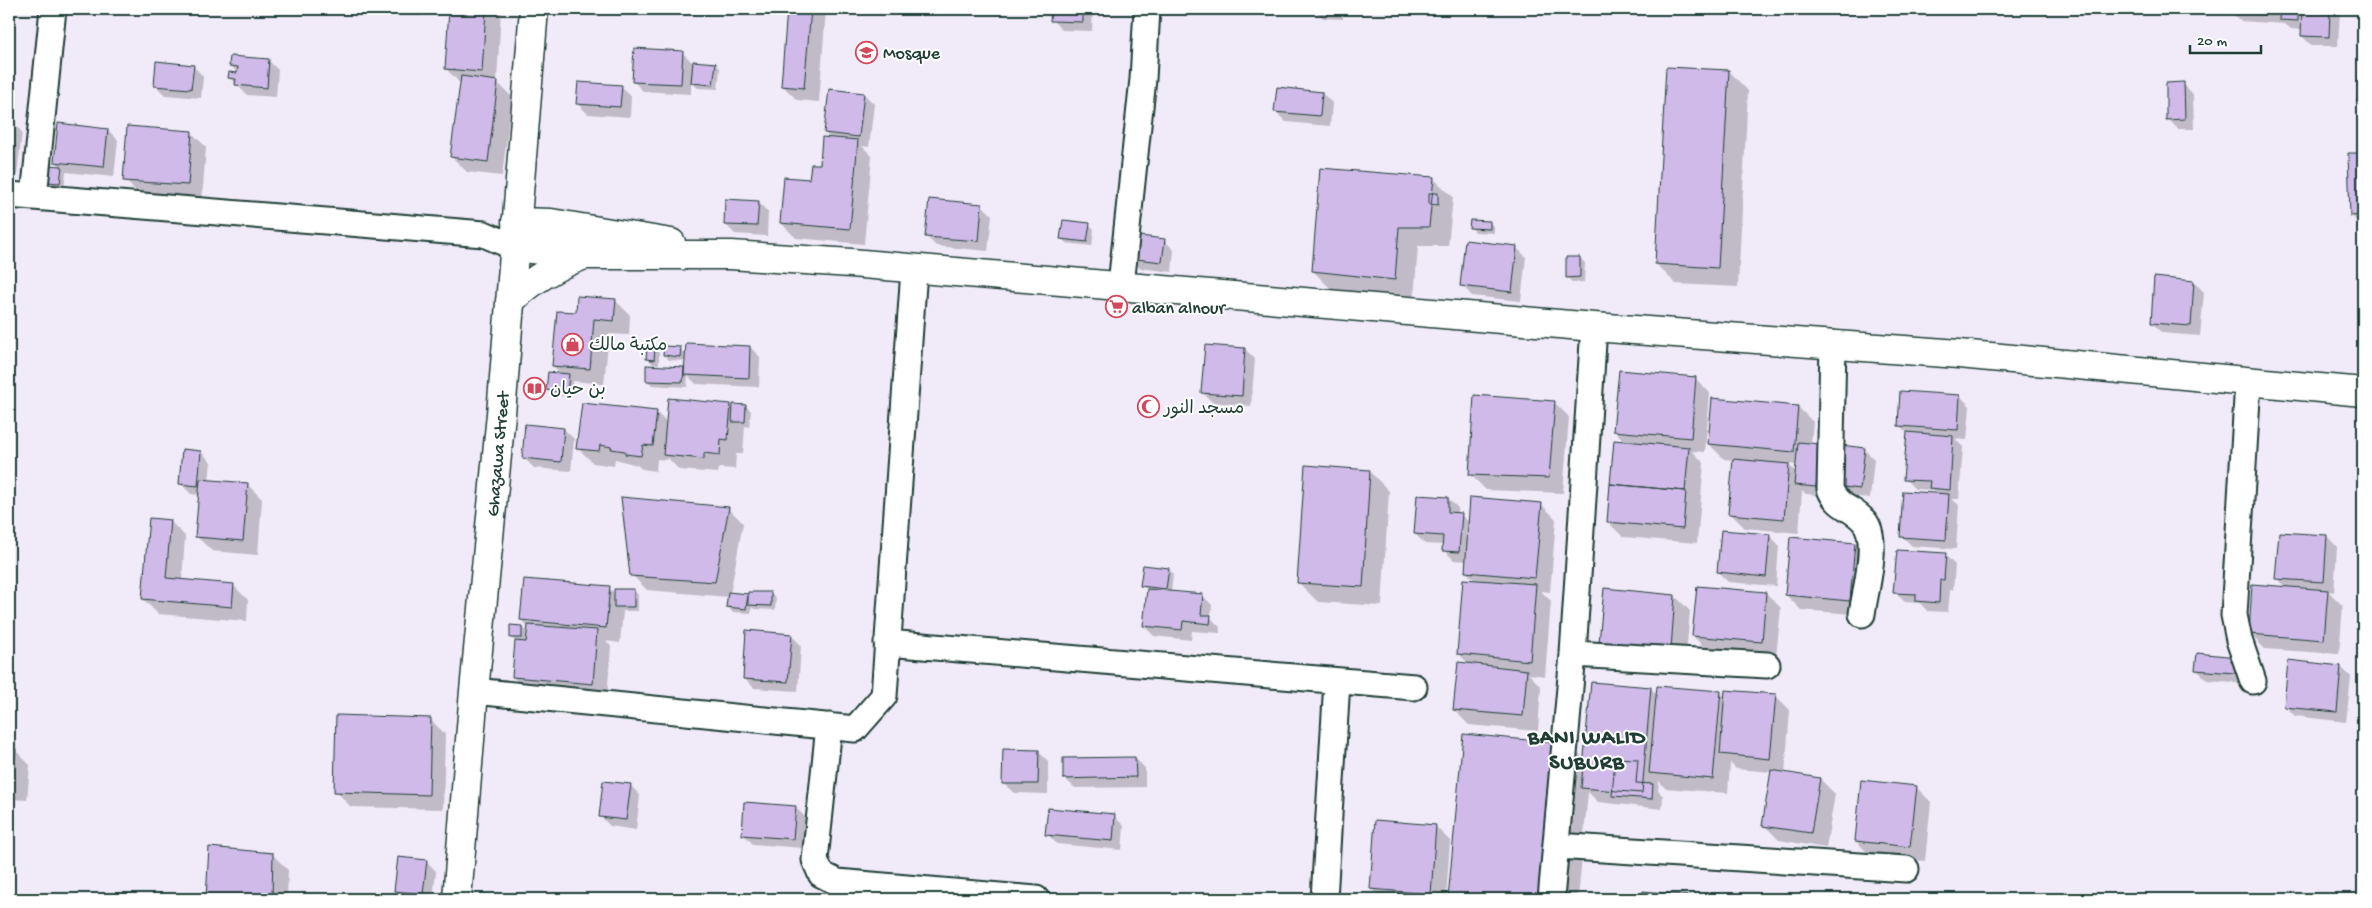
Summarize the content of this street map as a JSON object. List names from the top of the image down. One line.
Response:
{"streets":{"main road":["Ghazawa Street"]},"districts":["BANI WALID SUBURB"],"places":{"school or university":["Mosque"],"supermarket":["alban alnour"],"shop":["مكتبة مالك"],"library":["بن حيان"],"mosque":["مسجد النور"]},"scale_bar":"20 m"}
